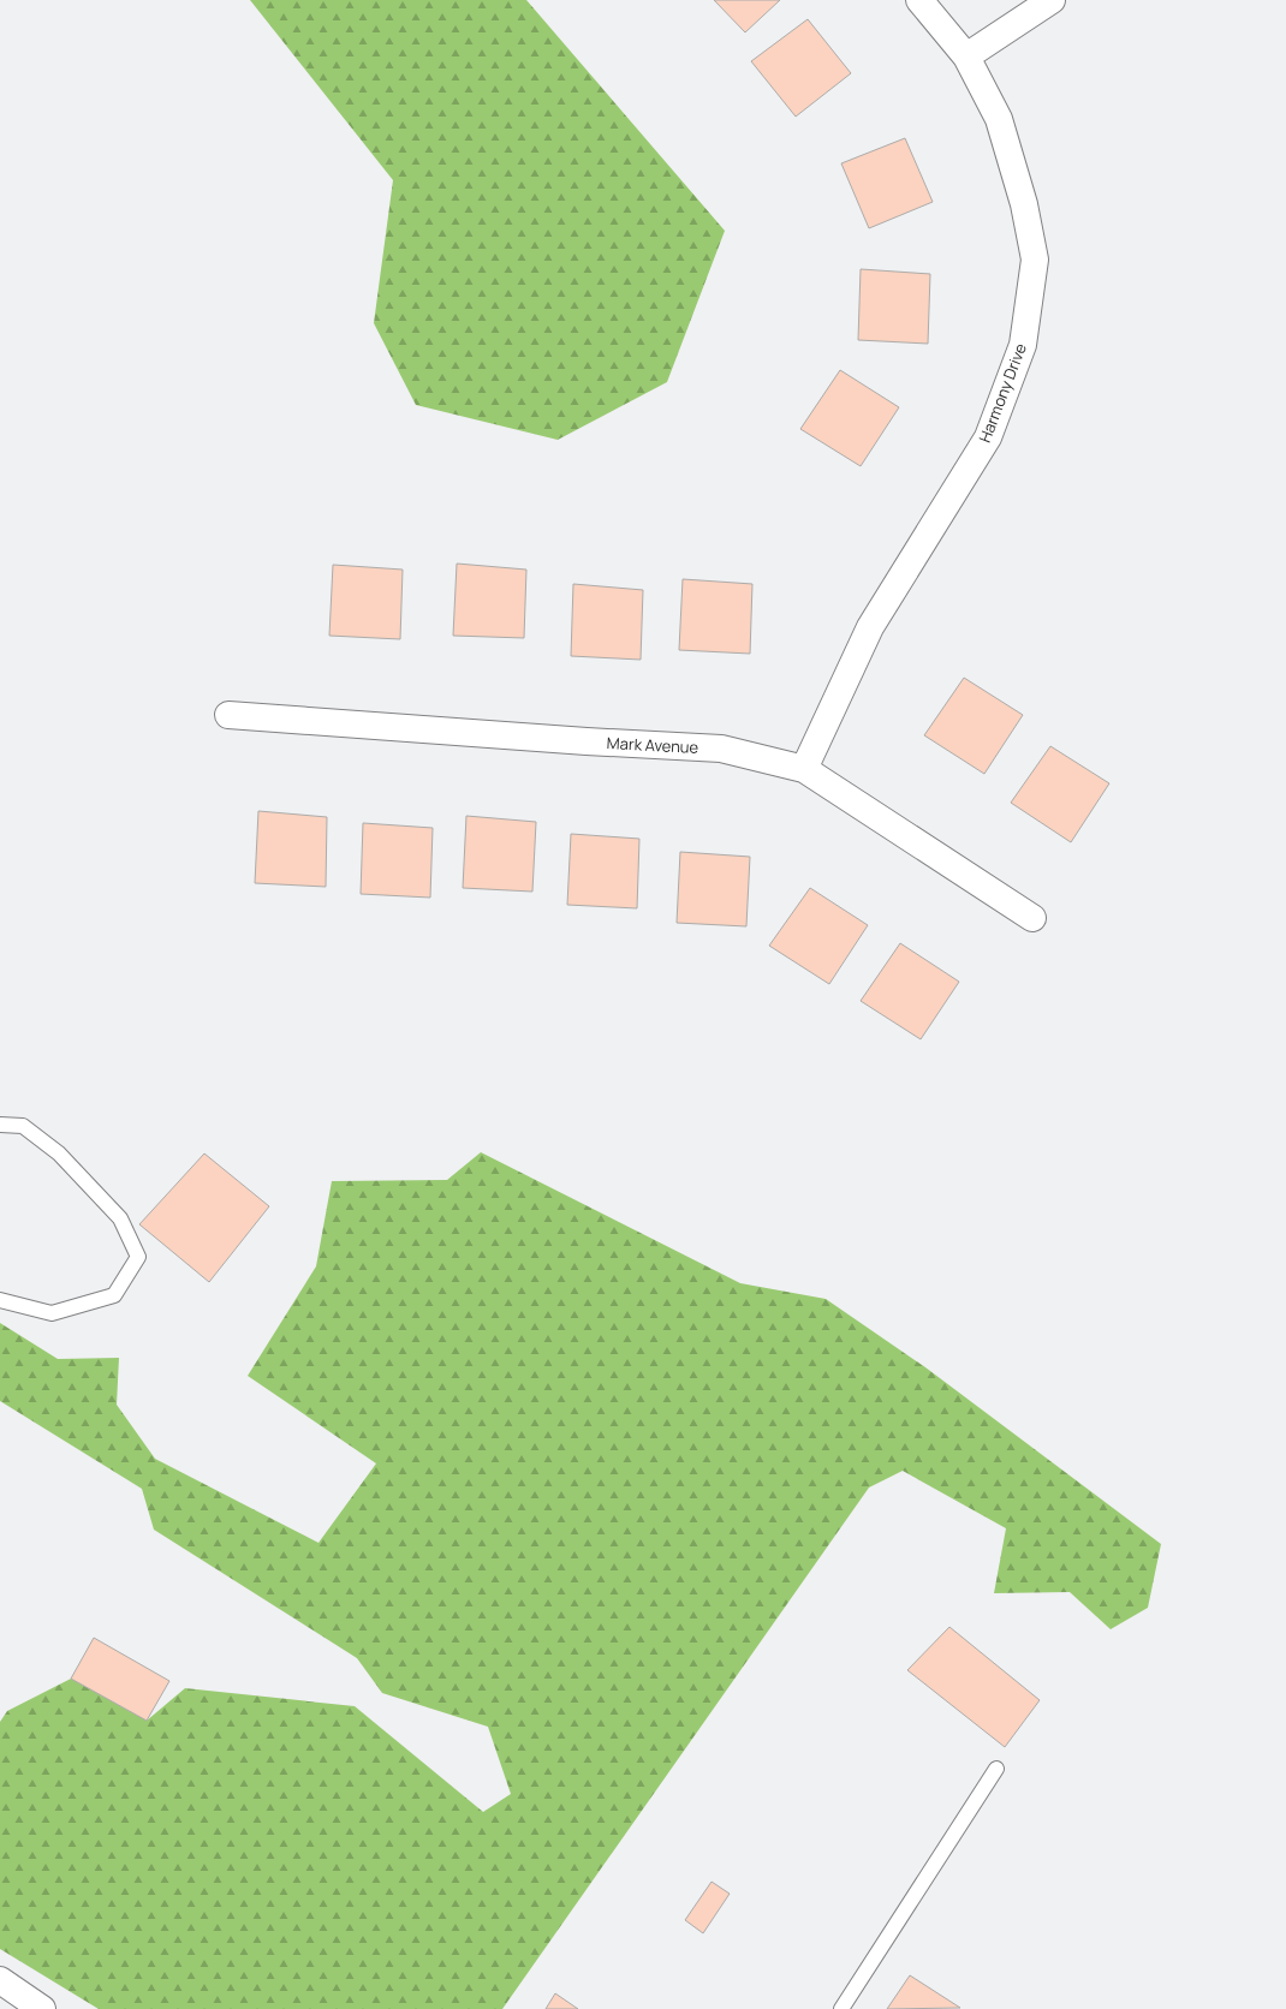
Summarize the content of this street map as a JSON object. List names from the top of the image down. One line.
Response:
{"streets":{"street":["Harmony Drive","Mark Avenue"]},"crossings":[["Harmony Drive","Mark Avenue"]]}
